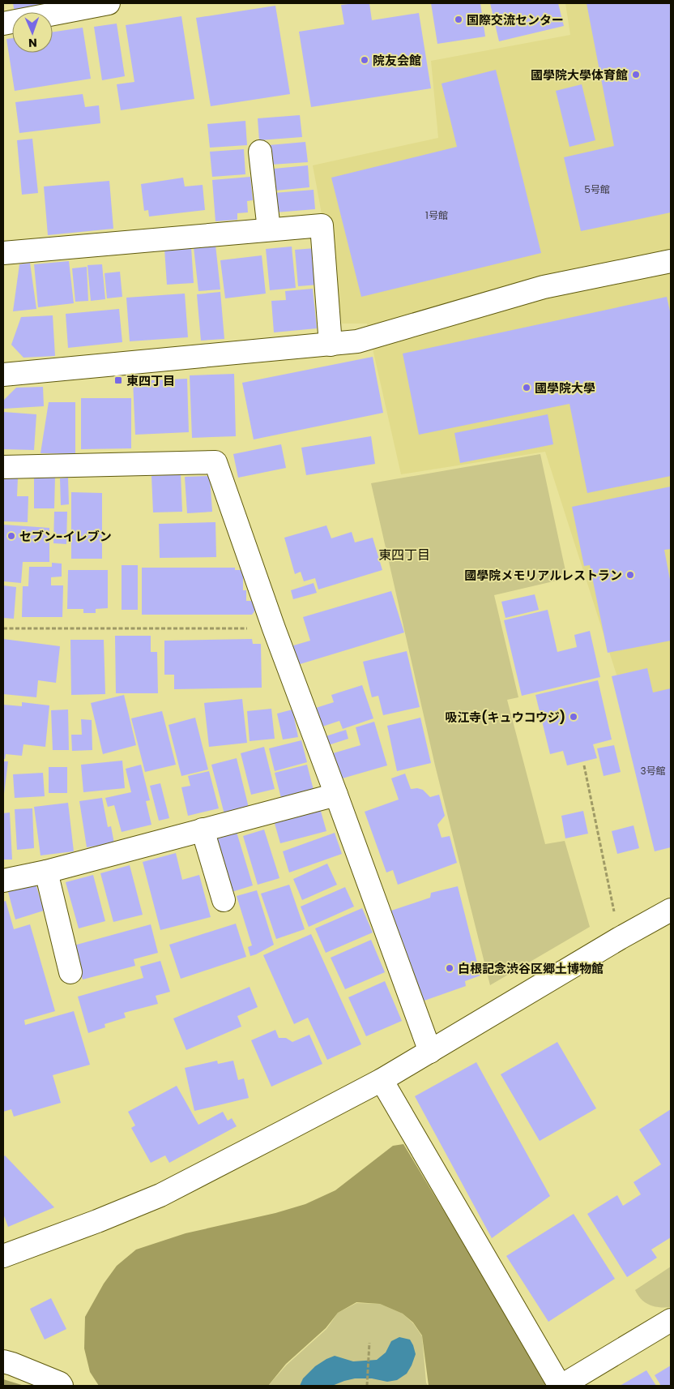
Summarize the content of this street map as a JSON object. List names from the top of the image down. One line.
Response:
{"districts":["東四丁目"],"places":{"other":["国際交流センター","院友会館","國學院大學体育館","國學院大學","セブン-イレブン","國學院メモリアルレストラン","吸江寺(キュウコウジ)","白根記念渋谷区郷土博物館"],"transit":["東四丁目"]},"house_numbers":["5号館","1号館","3号館"],"north":"bottom"}
